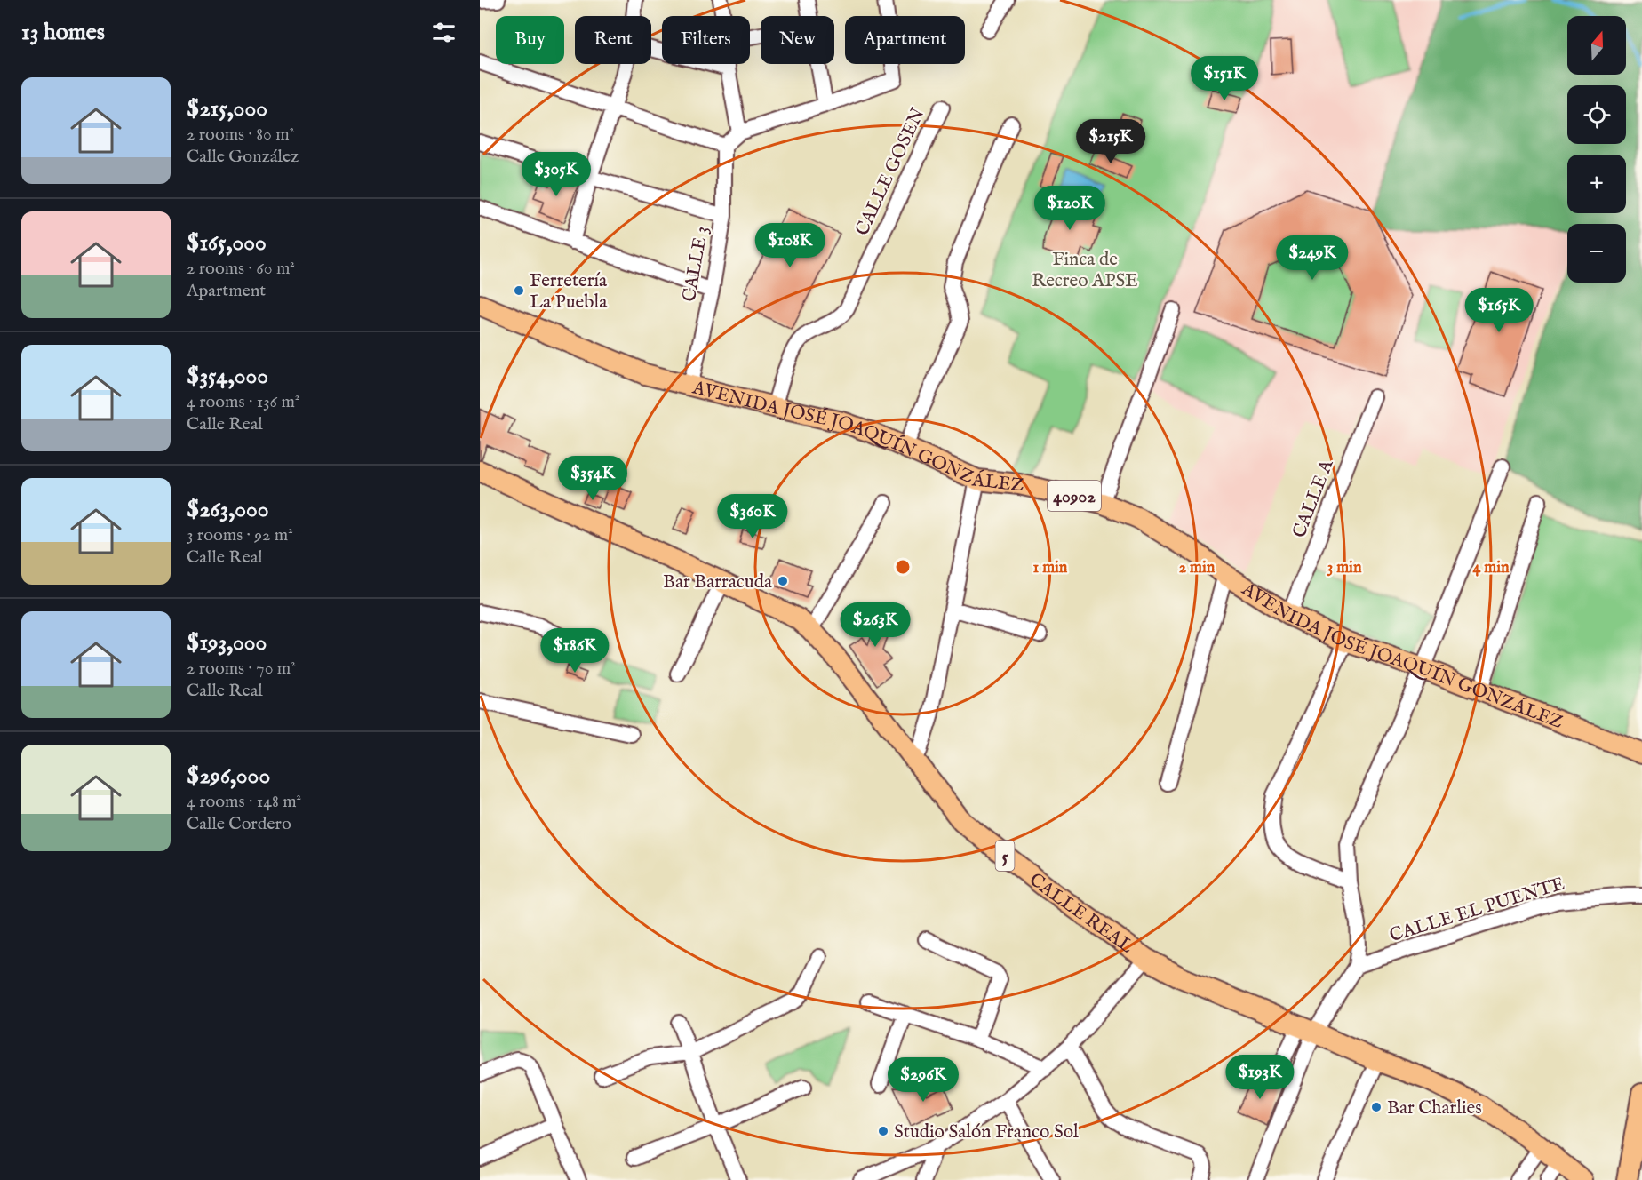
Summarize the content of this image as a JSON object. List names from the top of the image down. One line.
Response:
{"streets":{"main road":["AVENIDA JOSÉ JOAQUÍN GONZÁLEZ","40902","5","CALLE REAL"],"street":["CALLE GOSEN","CALLE 3","CALLE A","CALLE EL PUENTE"]},"crossings":[["CALLE GOSEN","AVENIDA JOSÉ JOAQUÍN GONZÁLEZ"],["CALLE 3","AVENIDA JOSÉ JOAQUÍN GONZÁLEZ"],["AVENIDA JOSÉ JOAQUÍN GONZÁLEZ","CALLE A"]],"parks":["Finca de Recreo APSE"],"places":["Ferretería La Puebla","Bar Barracuda","Bar Charlies","Studio Salón Franco Sol"],"north":"top","page":{"heading":"13 homes","map_buttons":["+","−"],"chip":["Buy","Rent","Filters","New","Apartment"],"price":["$151K","$215K","$305K","$120K","$108K","$249K","$165K","$354K","$360K","$263K","$186K","$193K","$296K"],"list":[{"name":"$215,000","note":"2 rooms · 80 m² · Calle González"},{"name":"$165,000","note":"2 rooms · 60 m² · Apartment"},{"name":"$354,000","note":"4 rooms · 136 m² · Calle Real"},{"name":"$263,000","note":"3 rooms · 92 m² · Calle Real"},{"name":"$193,000","note":"2 rooms · 70 m² · Calle Real"},{"name":"$296,000","note":"4 rooms · 148 m² · Calle Cordero"}]},"rings":["1 min","2 min","3 min","4 min"]}
